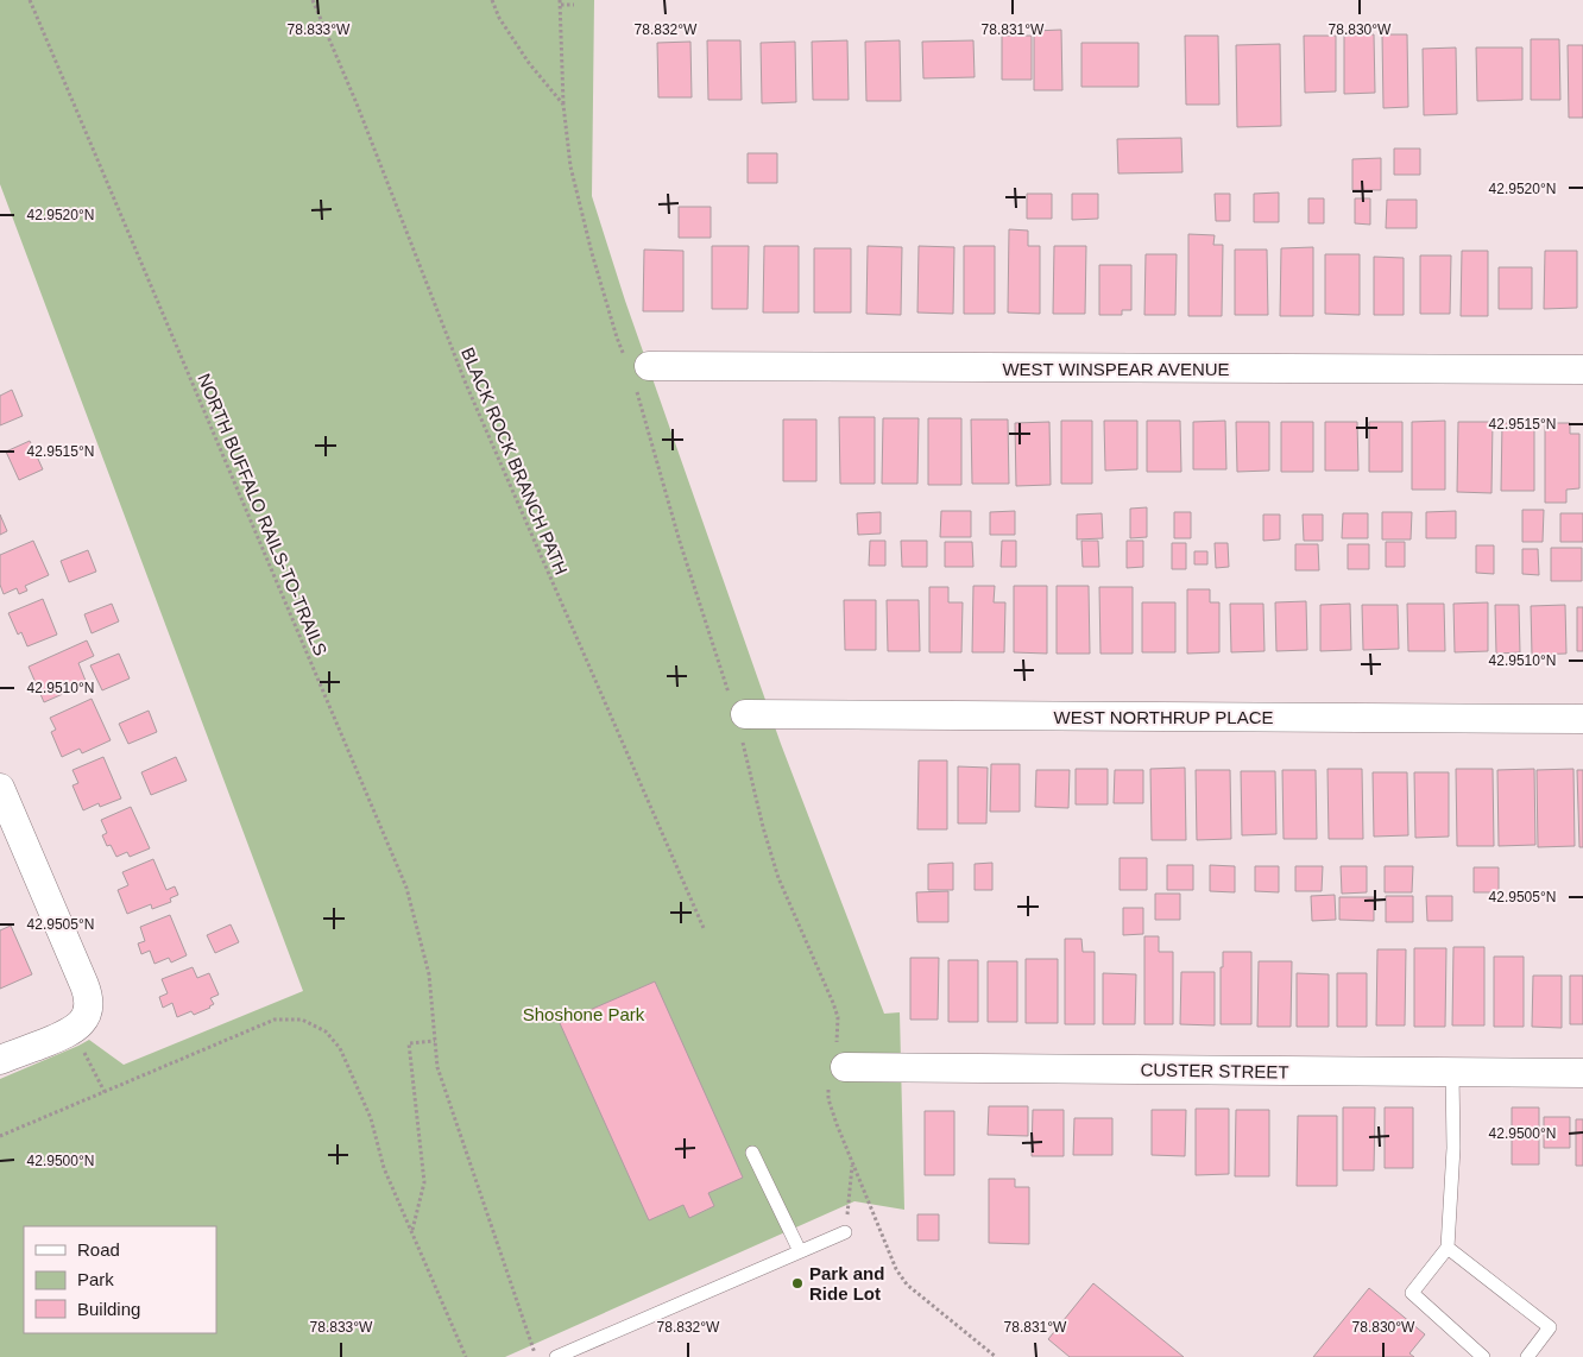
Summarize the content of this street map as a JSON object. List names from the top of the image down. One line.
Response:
{"streets":{"street":["WEST WINSPEAR AVENUE","WEST NORTHRUP PLACE","CUSTER STREET"],"path":["BLACK ROCK BRANCH PATH","NORTH BUFFALO RAILS-TO-TRAILS"]},"parks":["Shoshone Park"],"places":["Park and Ride Lot"],"legend":["Road","Park","Building"],"coordinates":["78.833°W","78.832°W","78.831°W","78.830°W","42.9520°N","42.9515°N","42.9510°N","42.9505°N","42.9500°N"]}
